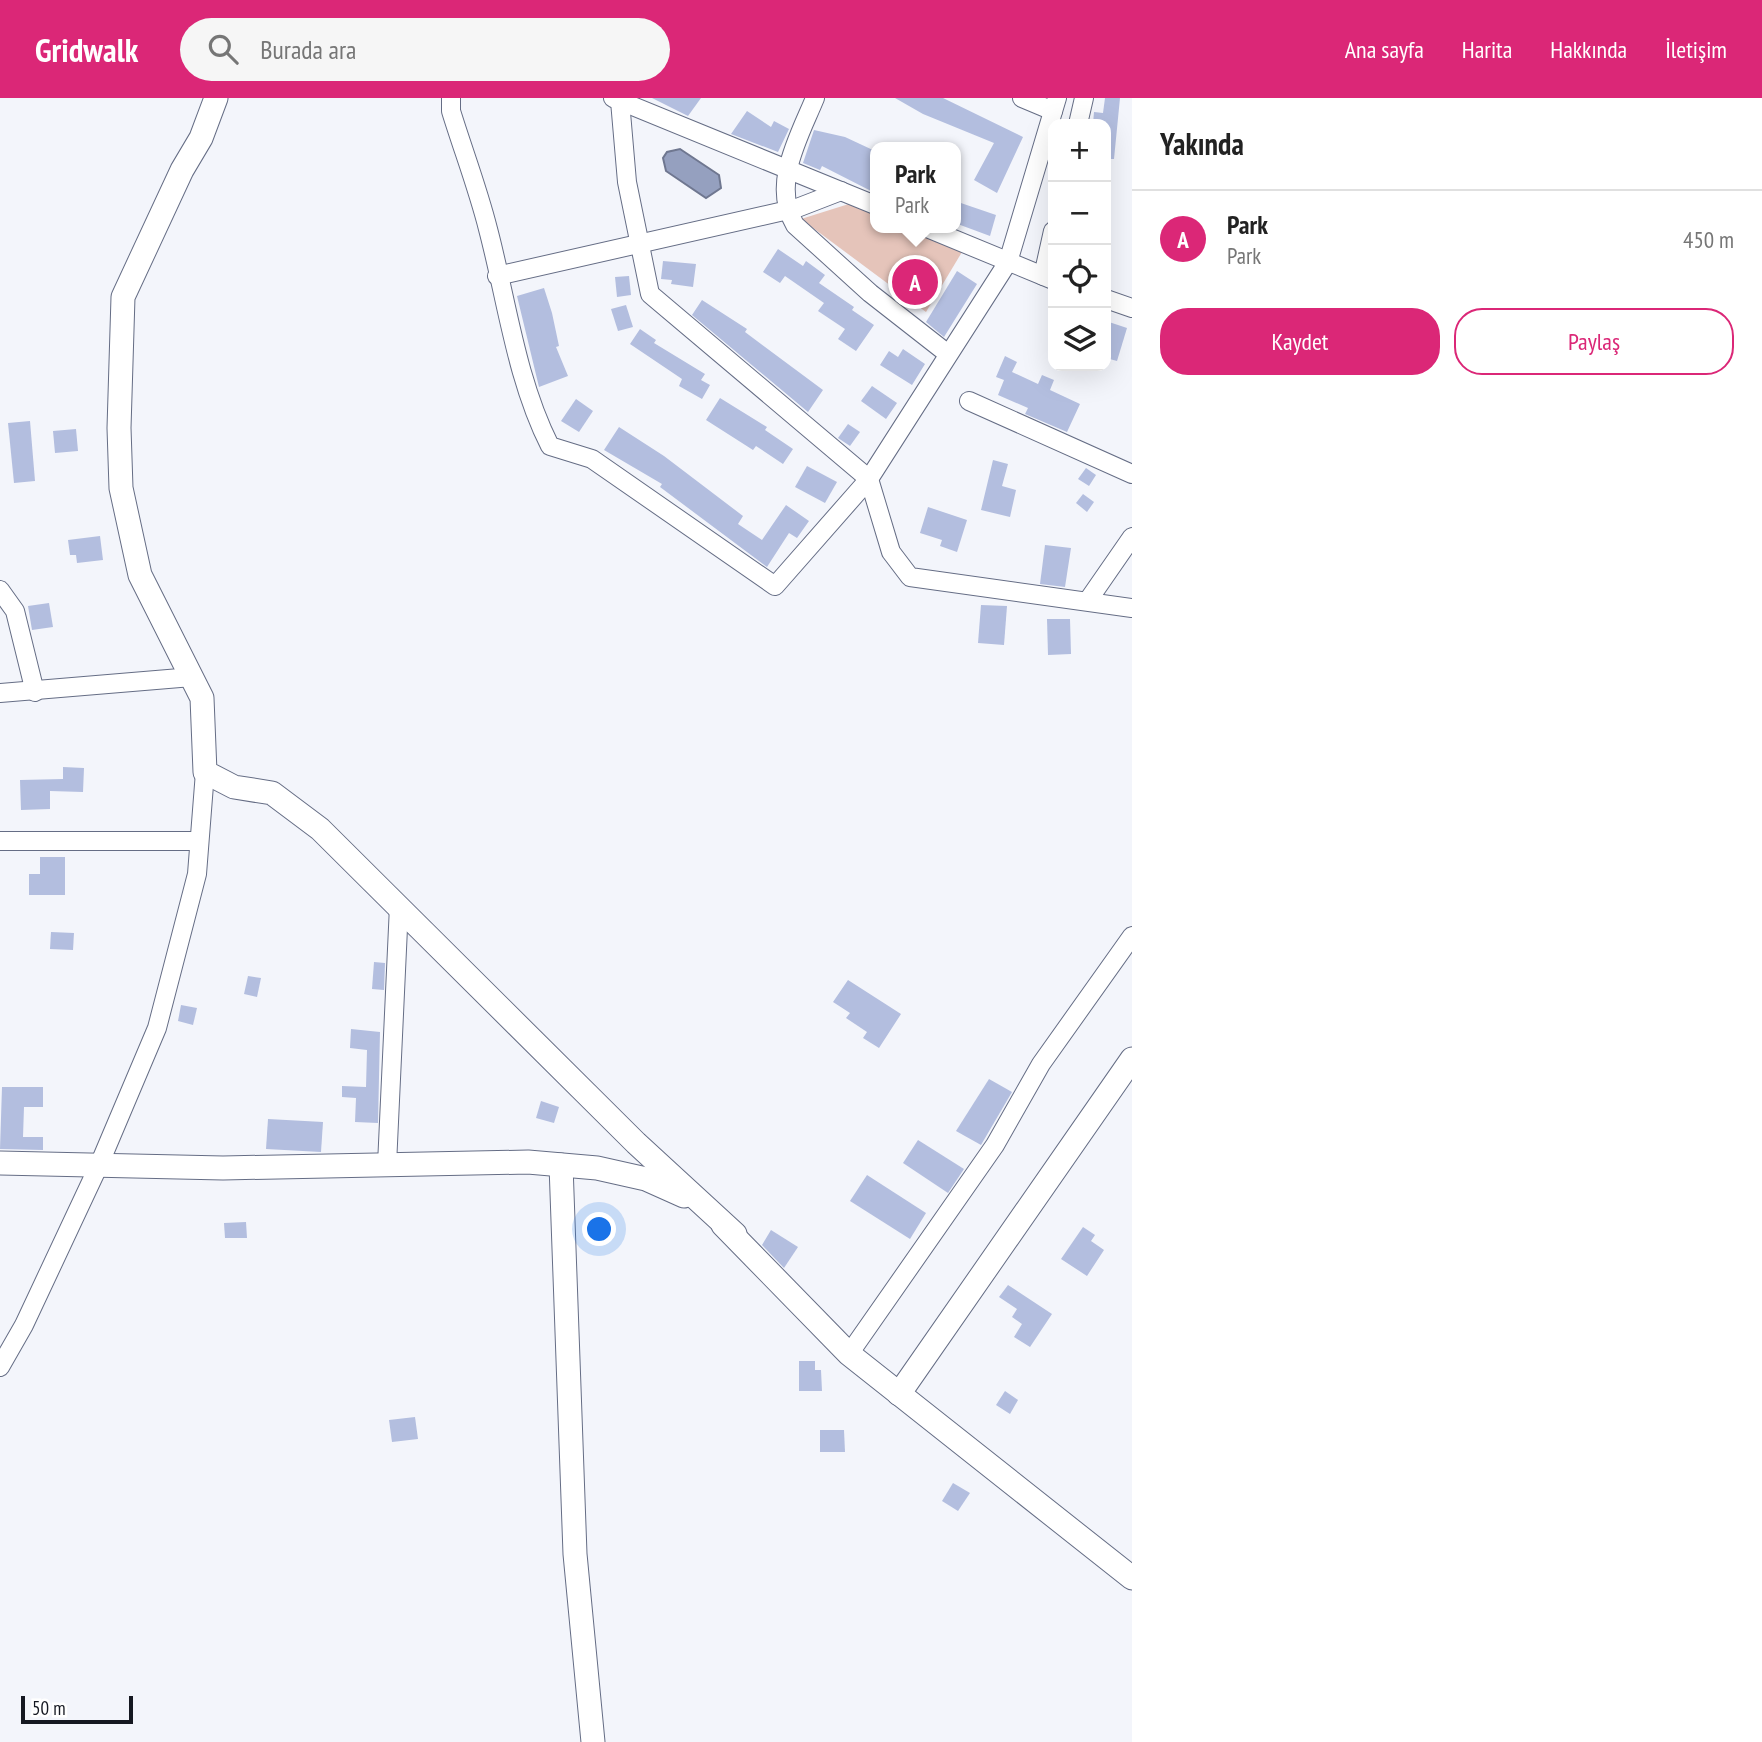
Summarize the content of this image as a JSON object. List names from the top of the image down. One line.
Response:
{"scale_bar":"50 m","page":{"header":"Gridwalk","search":"Burada ara","nav":["Ana sayfa","Harita","Hakkında","İletişim"],"heading":"Yakında","map_buttons":["+","−"],"popup":["Park","Park"],"list":[{"mark":"A","name":"Park","note":"Park","value":"450 m"}],"pins":"A","buttons":["Kaydet","Paylaş"],"scale":"50 m"}}
